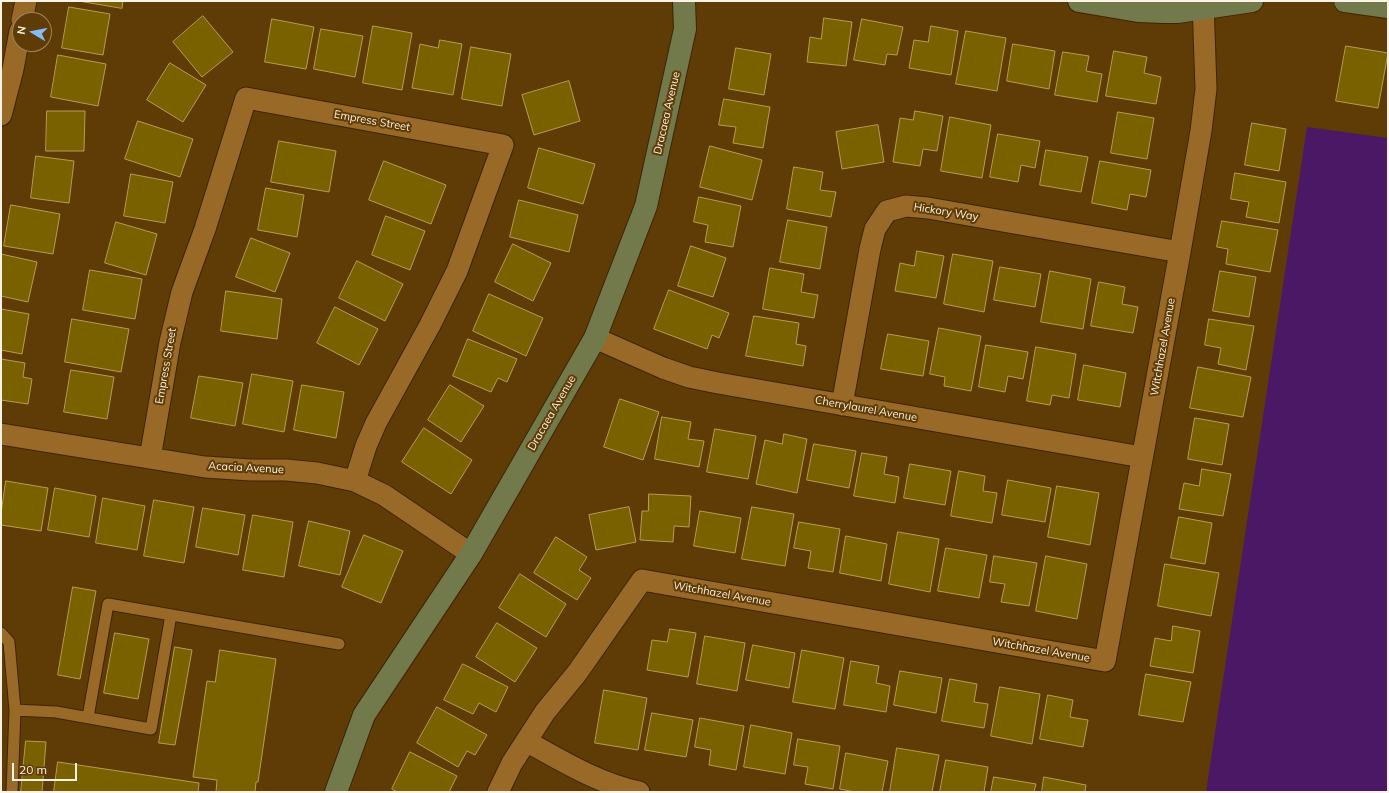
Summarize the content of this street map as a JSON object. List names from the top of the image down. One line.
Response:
{"streets":{"street":["Dracaea Avenue","Empress Street","Hickory Way","Witchhazel Avenue","Cherrylaurel Avenue","Acacia Avenue"]},"crossings":[["Dracaea Avenue","Cherrylaurel Avenue"],["Dracaea Avenue","Acacia Avenue"],["Empress Street","Acacia Avenue"],["Hickory Way","Witchhazel Avenue"],["Hickory Way","Cherrylaurel Avenue"],["Witchhazel Avenue","Cherrylaurel Avenue"]],"scale_bar":"20 m","north":"left"}
